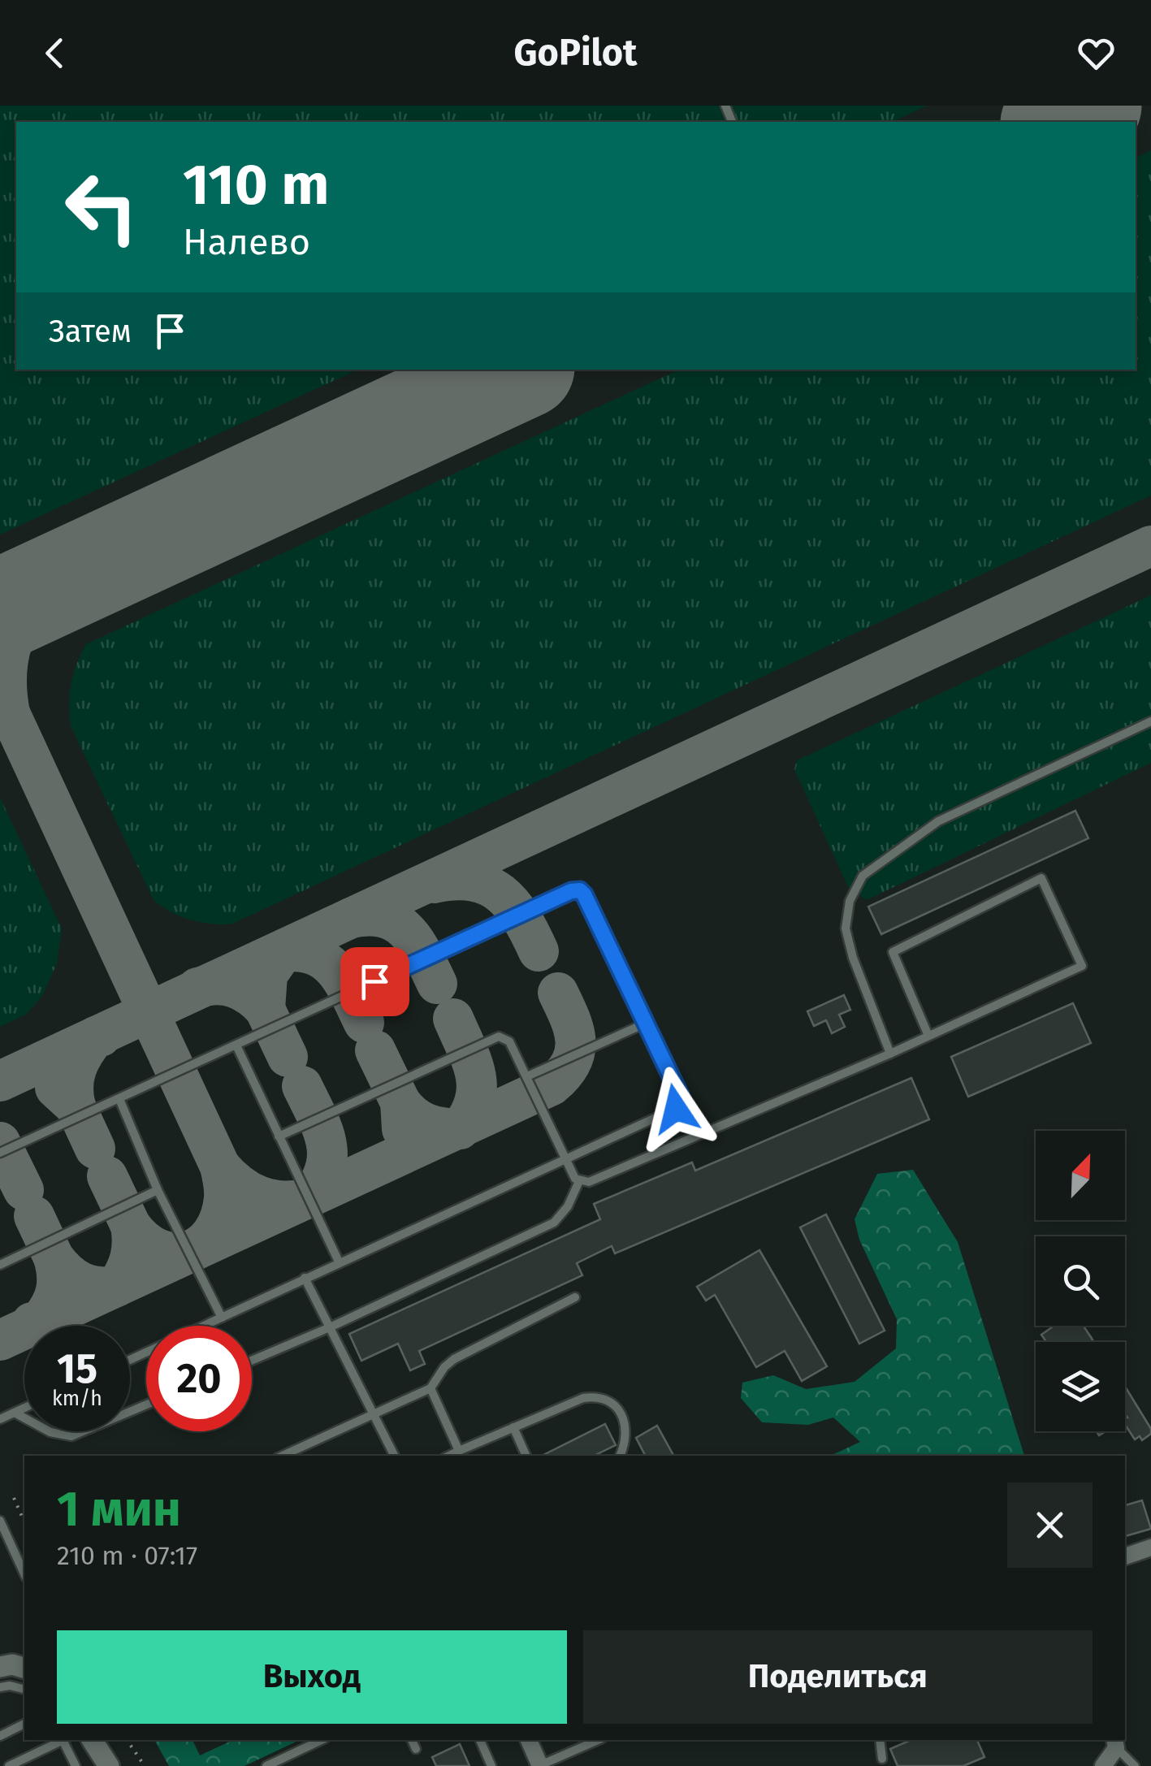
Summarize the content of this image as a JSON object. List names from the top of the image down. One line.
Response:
{"north":"top right","page":{"header":"GoPilot","turn":["110 m","Налево"],"then":"Затем","speed":"15 km/h","limit":"20","heading":["1 мин","210 m · 07:17"],"buttons":["Выход","Поделиться"]}}
